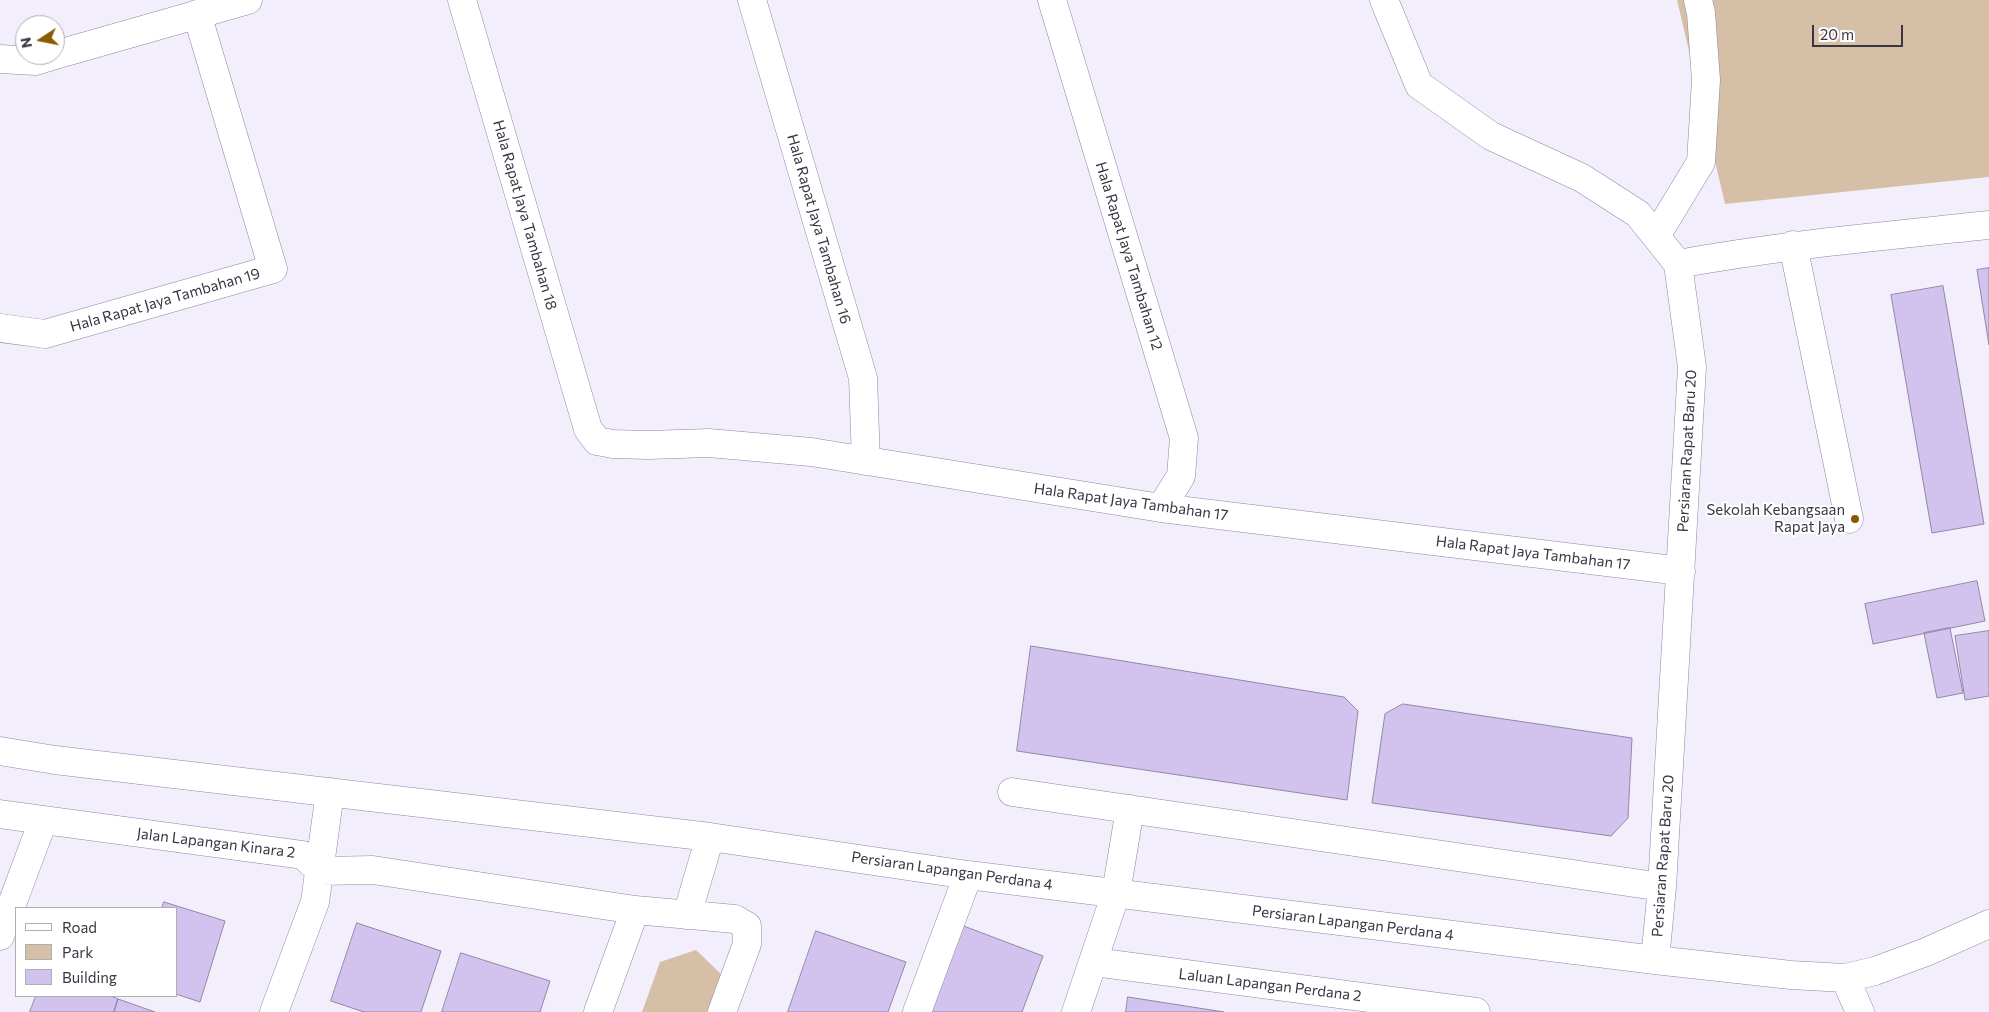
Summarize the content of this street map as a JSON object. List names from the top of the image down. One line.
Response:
{"streets":{"street":["Hala Rapat Jaya Tambahan 18","Hala Rapat Jaya Tambahan 16","Hala Rapat Jaya Tambahan 12","Hala Rapat Jaya Tambahan 19","Persiaran Rapat Baru 20","Hala Rapat Jaya Tambahan 17","Jalan Lapangan Kinara 2","Persiaran Lapangan Perdana 4","Laluan Lapangan Perdana 2"]},"crossings":[["Hala Rapat Jaya Tambahan 18","Hala Rapat Jaya Tambahan 17"],["Hala Rapat Jaya Tambahan 16","Hala Rapat Jaya Tambahan 17"],["Hala Rapat Jaya Tambahan 12","Hala Rapat Jaya Tambahan 17"],["Persiaran Rapat Baru 20","Hala Rapat Jaya Tambahan 17"],["Persiaran Rapat Baru 20","Persiaran Lapangan Perdana 4"]],"places":["Sekolah Kebangsaan Rapat Jaya"],"legend":["Road","Park","Building"],"scale_bar":"20 m","north":"left"}
